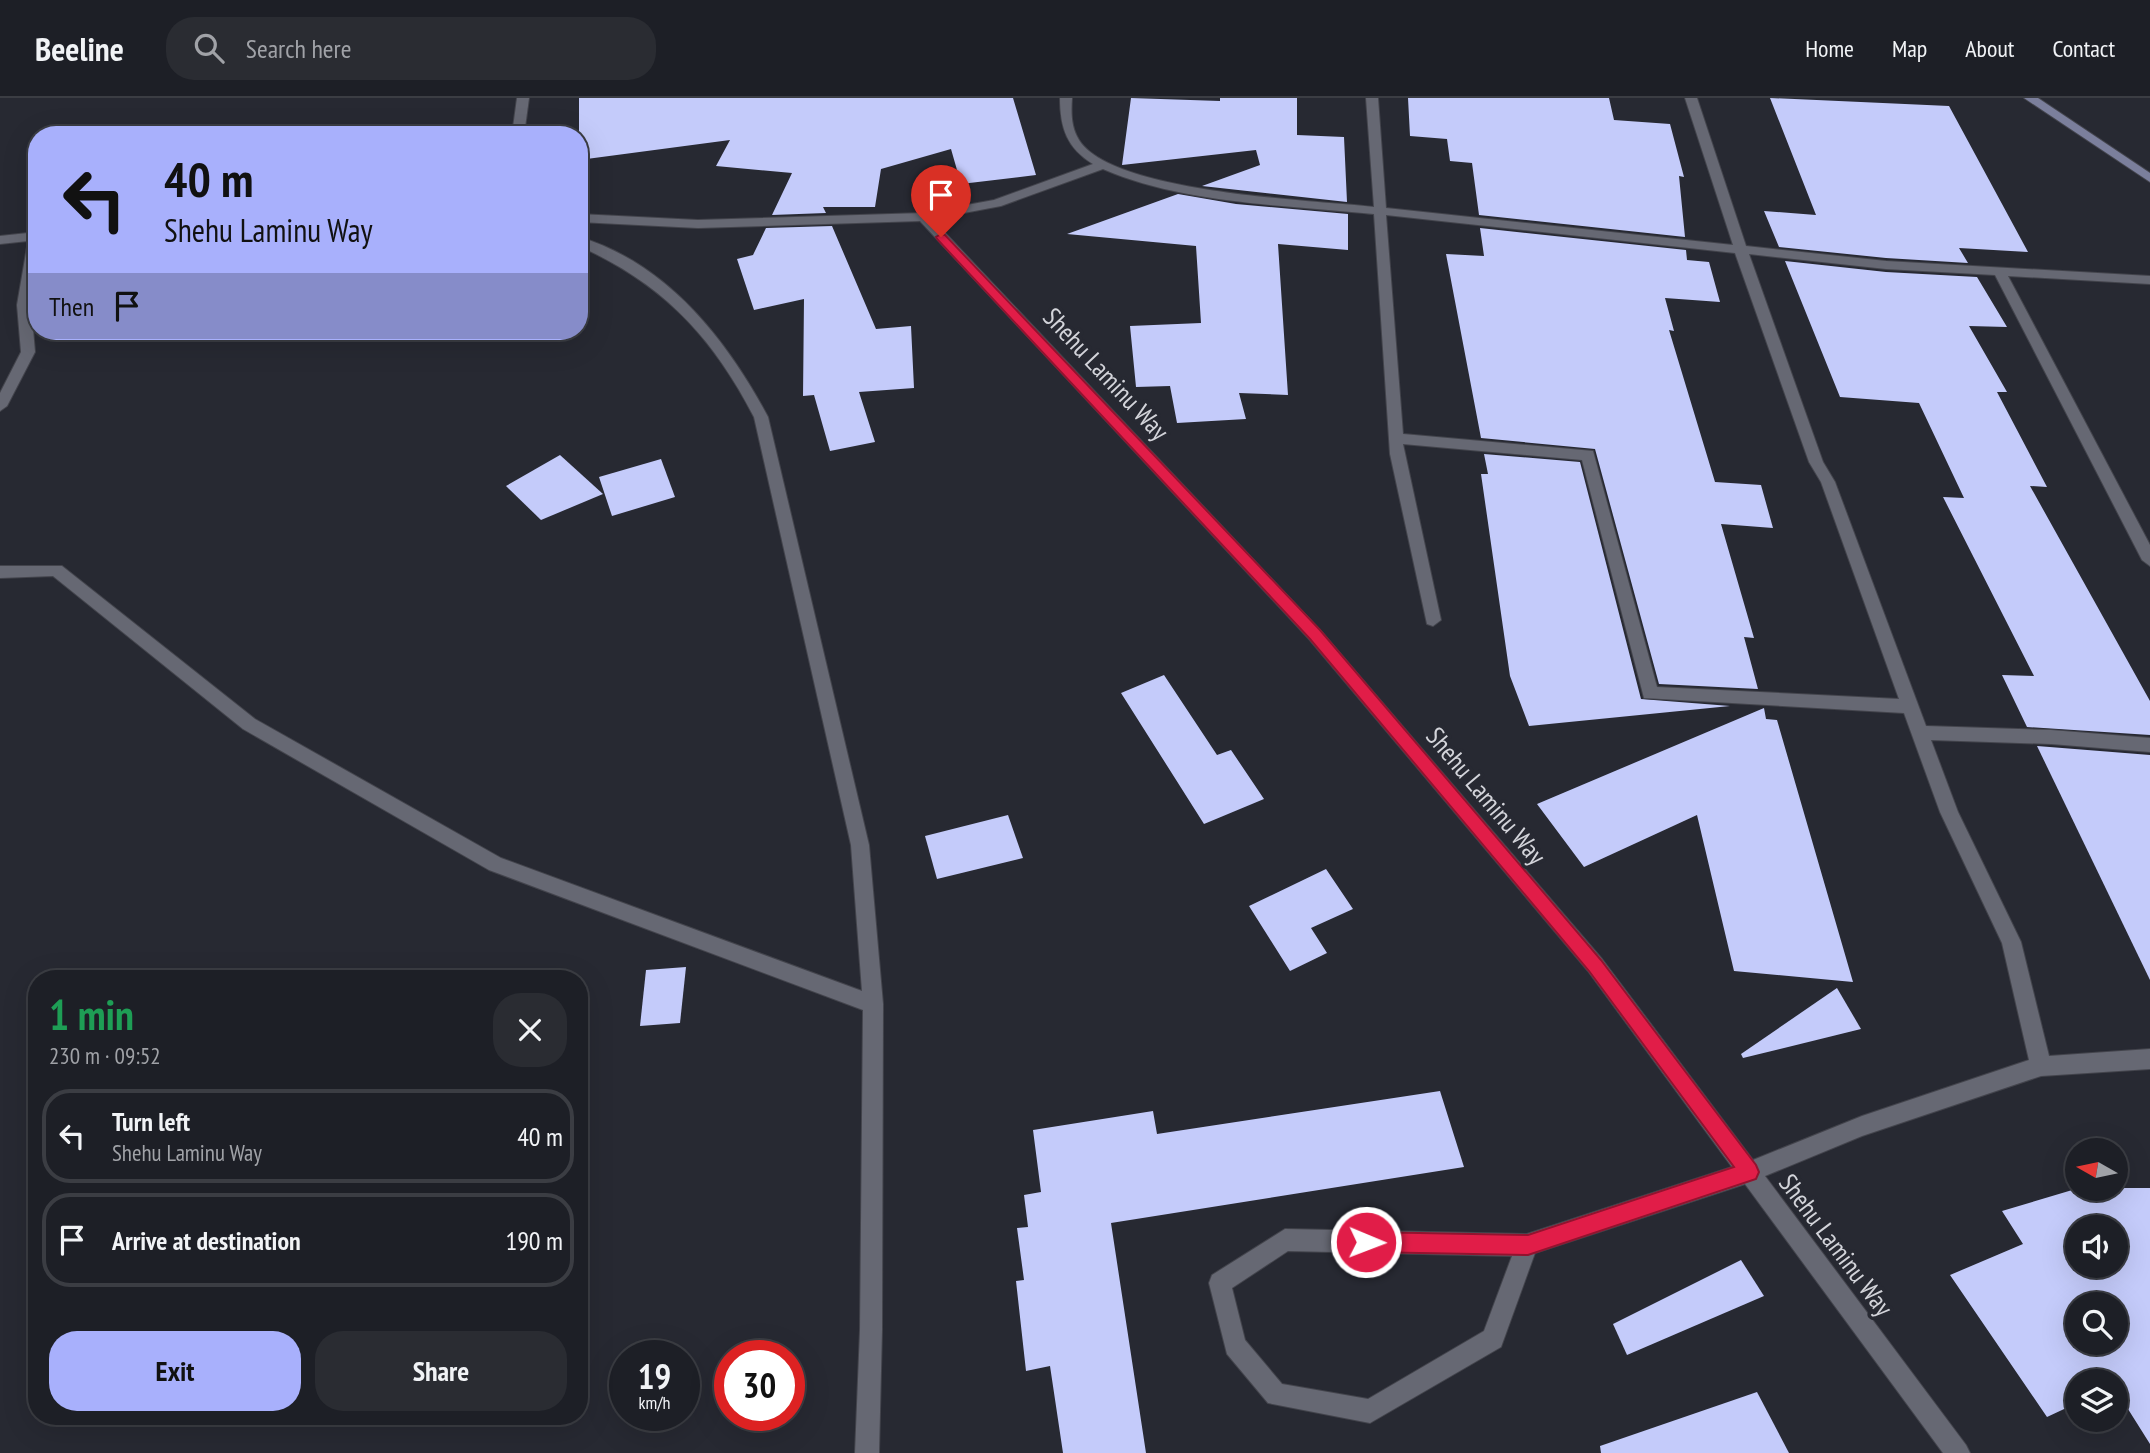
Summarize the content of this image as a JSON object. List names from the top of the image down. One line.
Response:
{"streets":{"street":["Shehu Laminu Way"]},"north":"left","page":{"header":"Beeline","search":"Search here","nav":["Home","Map","About","Contact"],"turn":["40 m","Shehu Laminu Way"],"then":"Then","heading":["1 min","230 m · 09:52"],"list":[{"name":"Turn left","note":"Shehu Laminu Way","value":"40 m"},{"name":"Arrive at destination","value":"190 m"}],"buttons":["Exit","Share"],"speed":"19 km/h","limit":"30"}}
